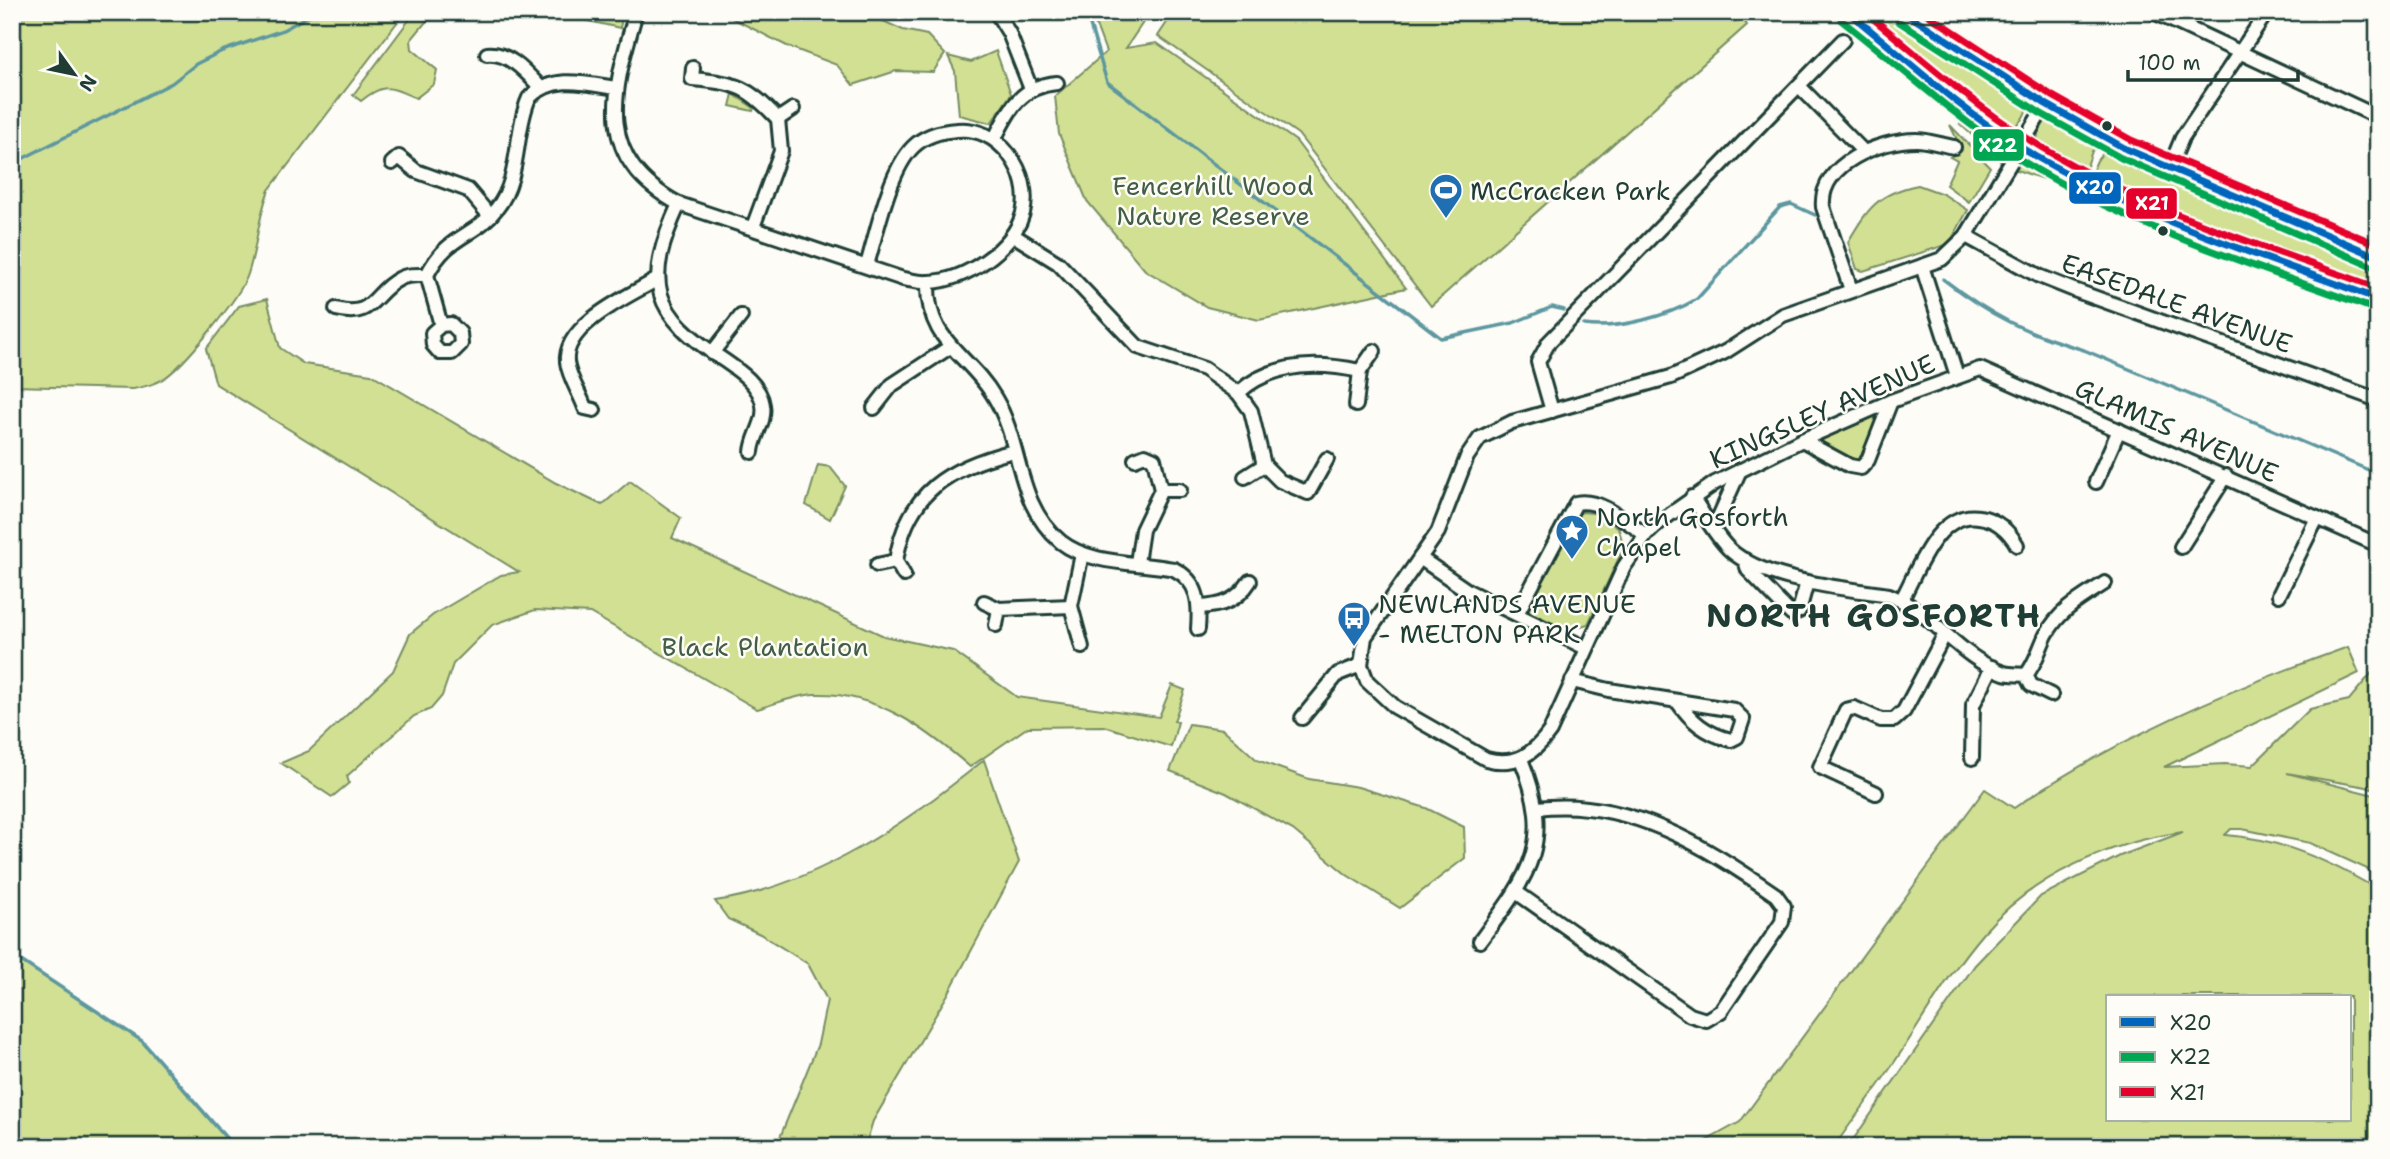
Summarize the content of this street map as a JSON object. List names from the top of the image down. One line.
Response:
{"streets":{"street":["EASEDALE AVENUE","KINGSLEY AVENUE","GLAMIS AVENUE"]},"crossings":[["KINGSLEY AVENUE","GLAMIS AVENUE"]],"districts":["NORTH GOSFORTH"],"parks":["Fencerhill Wood Nature Reserve","Black Plantation"],"places":{"sports":["McCracken Park"],"place":["North Gosforth Chapel"],"bus stop":["NEWLANDS AVENUE - MELTON PARK"]},"lines":["transit line X20","transit line X21","transit line X22"],"legend":["X20","X22","X21"],"scale_bar":"100 m","north":"bottom right"}
